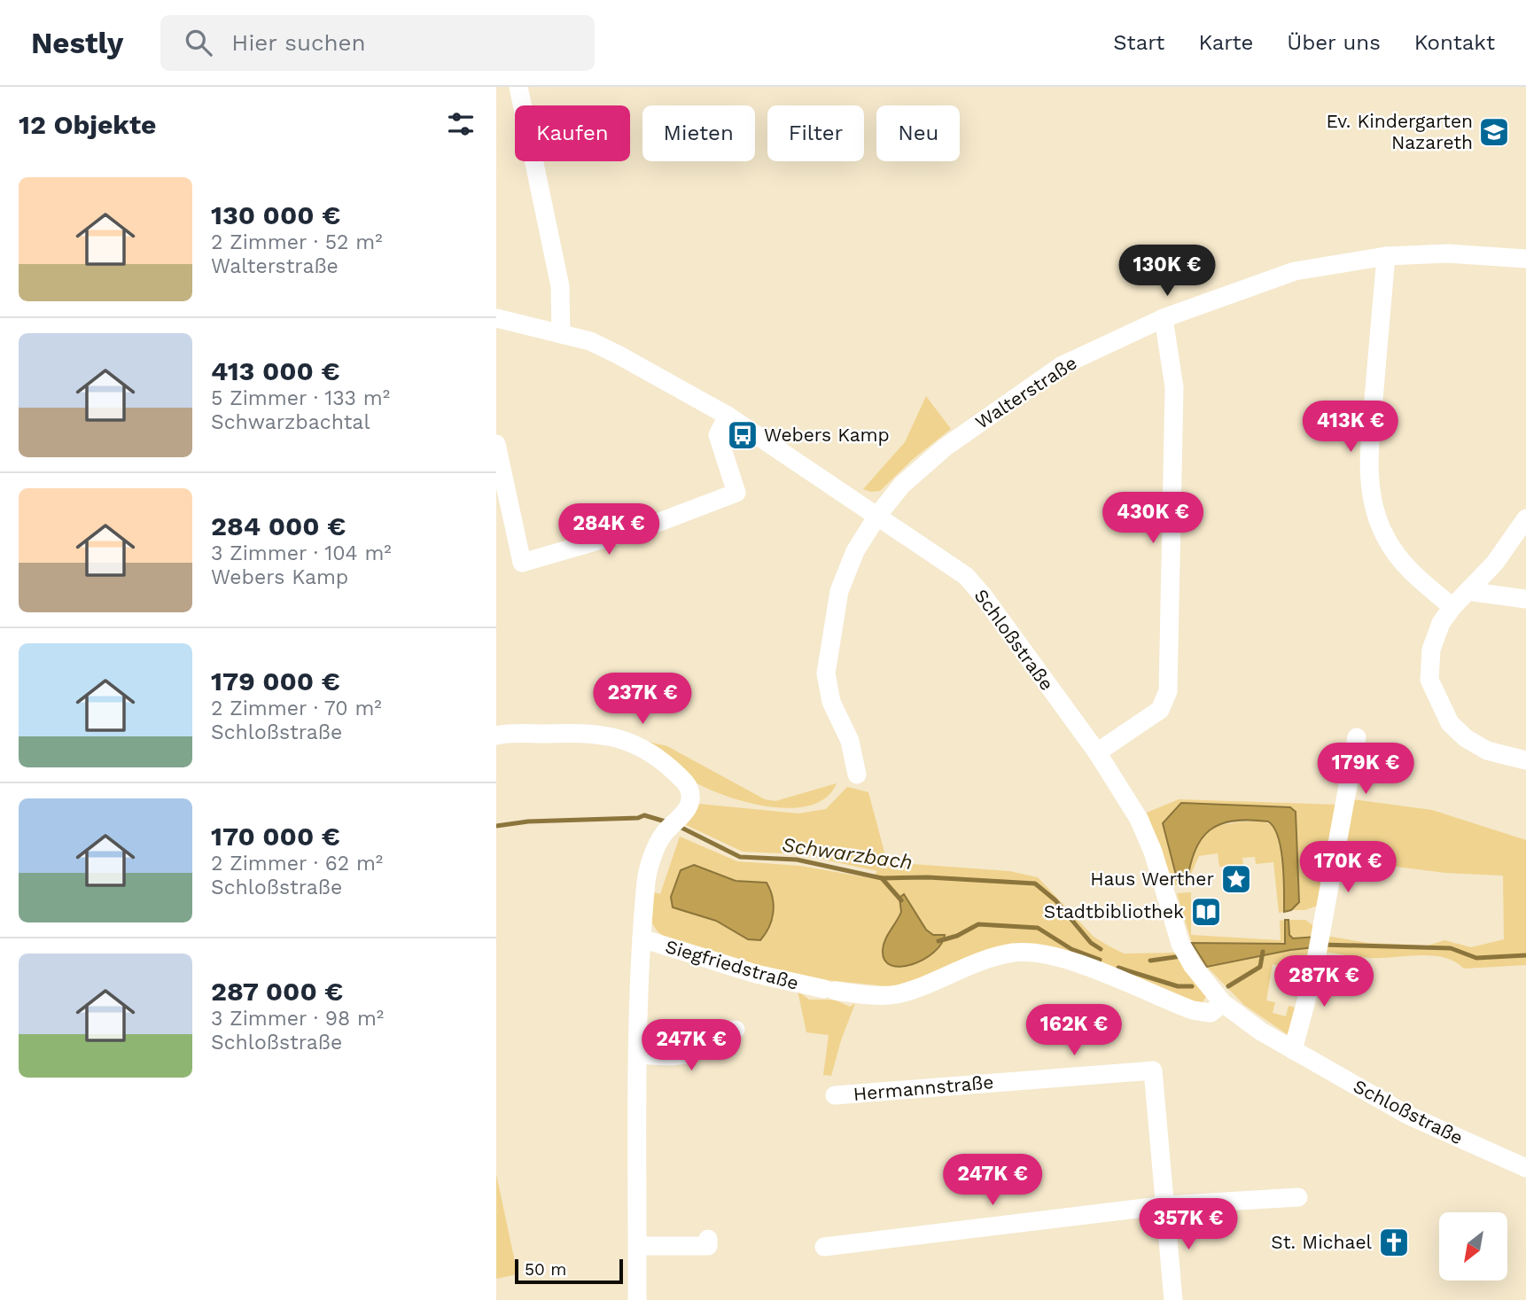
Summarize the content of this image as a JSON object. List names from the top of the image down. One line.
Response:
{"streets":{"street":["Walterstraße","Schloßstraße","Siegfriedstraße","Hermannstraße"]},"crossings":[["Walterstraße","Schloßstraße"],["Schloßstraße","Siegfriedstraße"]],"water":["Schwarzbach"],"places":{"school or university":["Ev. Kindergarten Nazareth"],"bus stop":["Webers Kamp"],"place":["Haus Werther"],"library":["Stadtbibliothek"],"church":["St. Michael"]},"scale_bar":"50 m","north":"bottom left","page":{"header":"Nestly","search":"Hier suchen","nav":["Start","Karte","Über uns","Kontakt"],"heading":"12 Objekte","chip":["Kaufen","Mieten","Filter","Neu"],"list":[{"name":"130 000 €","note":"2 Zimmer · 52 m² · Walterstraße"},{"name":"413 000 €","note":"5 Zimmer · 133 m² · Schwarzbachtal"},{"name":"284 000 €","note":"3 Zimmer · 104 m² · Webers Kamp"},{"name":"179 000 €","note":"2 Zimmer · 70 m² · Schloßstraße"},{"name":"170 000 €","note":"2 Zimmer · 62 m² · Schloßstraße"},{"name":"287 000 €","note":"3 Zimmer · 98 m² · Schloßstraße"}],"price":["130K €","413K €","430K €","284K €","237K €","179K €","170K €","287K €","162K €","247K €","247K €","357K €"],"scale":"50 m"}}
